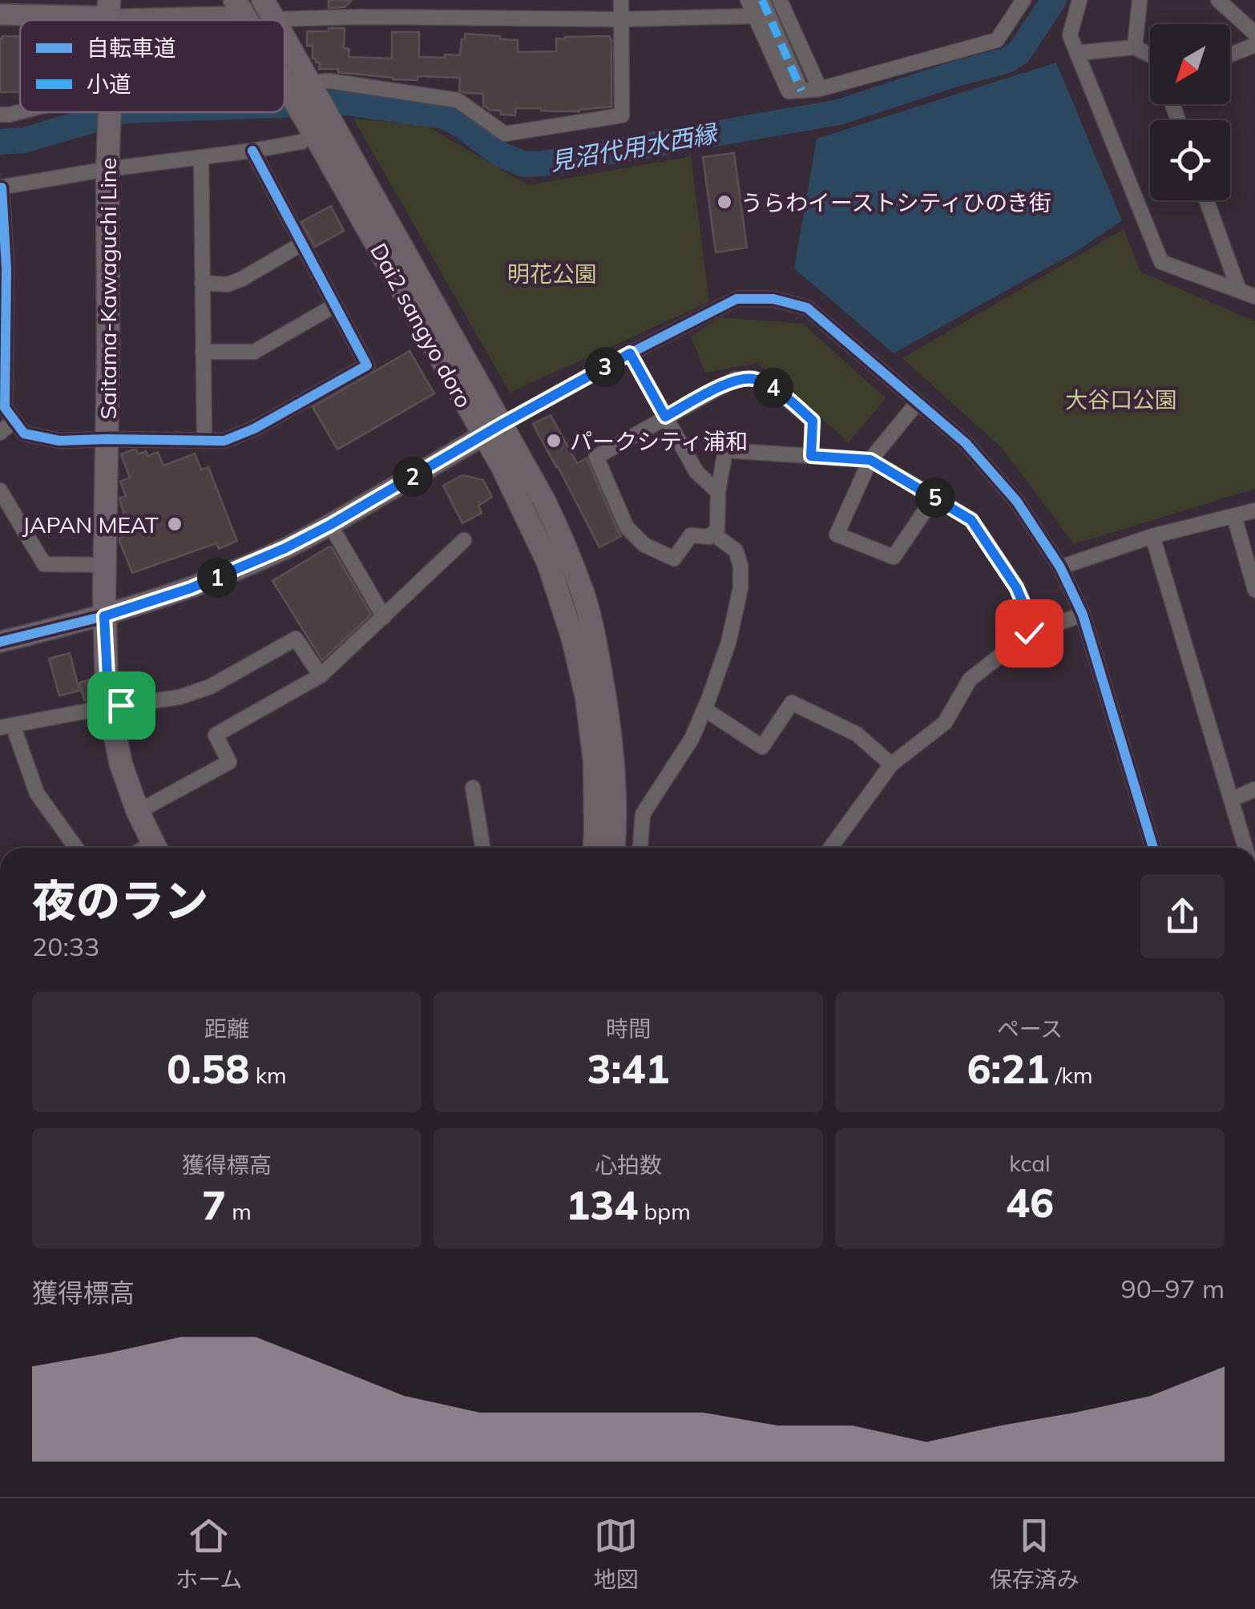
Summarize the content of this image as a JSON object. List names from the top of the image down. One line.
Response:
{"streets":{"main road":["Saitama-Kawaguchi Line","Dai2 sangyo doro"]},"water":["見沼代用水西縁"],"parks":["明花公園","大谷口公園"],"places":["うらわイーストシティひのき街","パークシティ浦和","JAPAN MEAT"],"legend":["自転車道","小道"],"north":"bottom left","page":{"pins":["3","4","2","5","1"],"heading":["夜のラン","20:33"],"stats":[["距離","0.58 km"],["時間","3:41"],["ペース","6:21 /km"],["獲得標高","7 m"],["心拍数","134 bpm"],["kcal","46"]],"chart":["獲得標高","90–97 m"],"tabs":["ホーム","地図","保存済み"]}}
